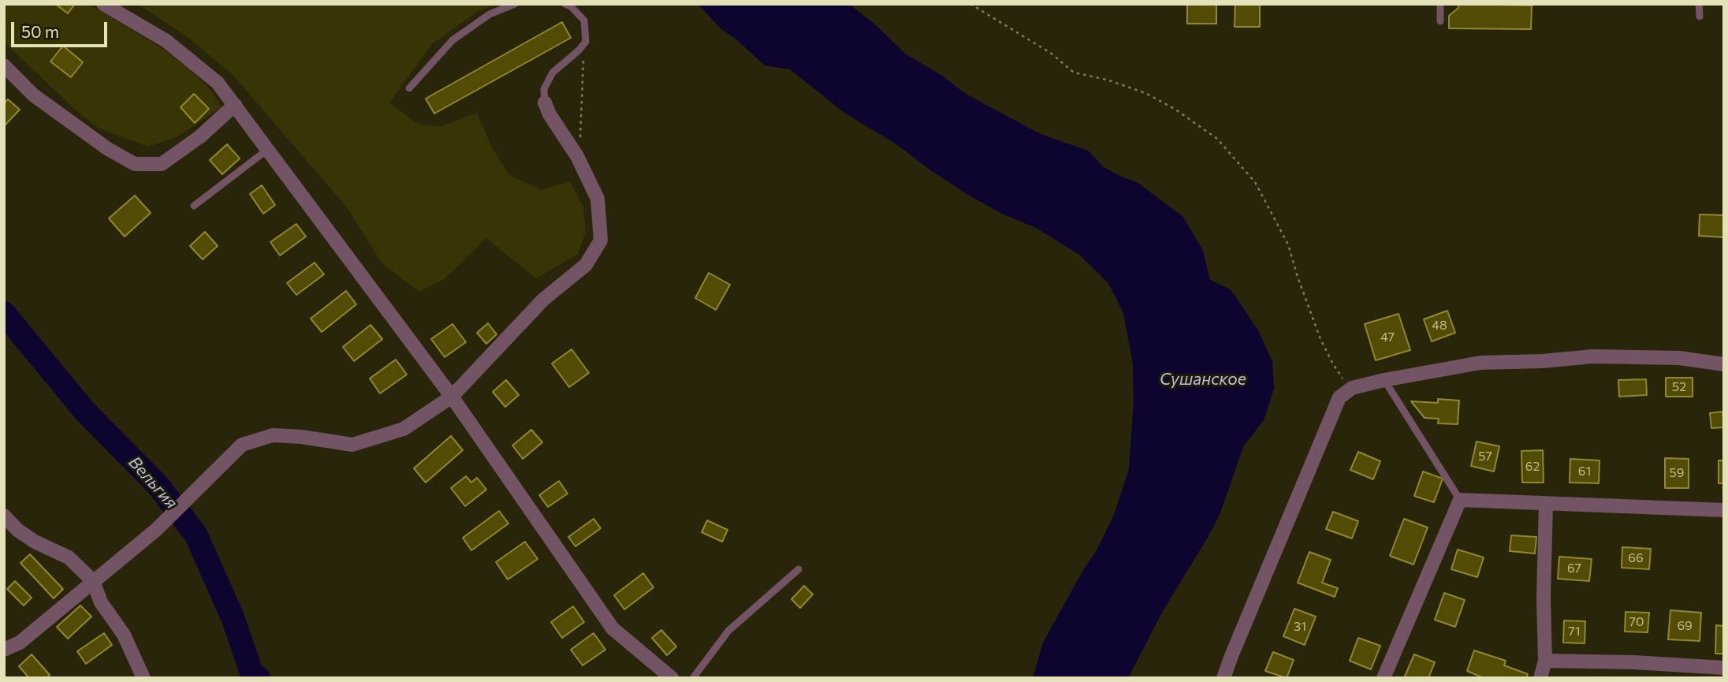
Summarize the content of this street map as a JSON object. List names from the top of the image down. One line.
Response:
{"water":["Сушанское","Вельгия"],"house_numbers":["48","47","52","57","62","61","59","66","67","70","69","31","71"],"scale_bar":"50 m"}
